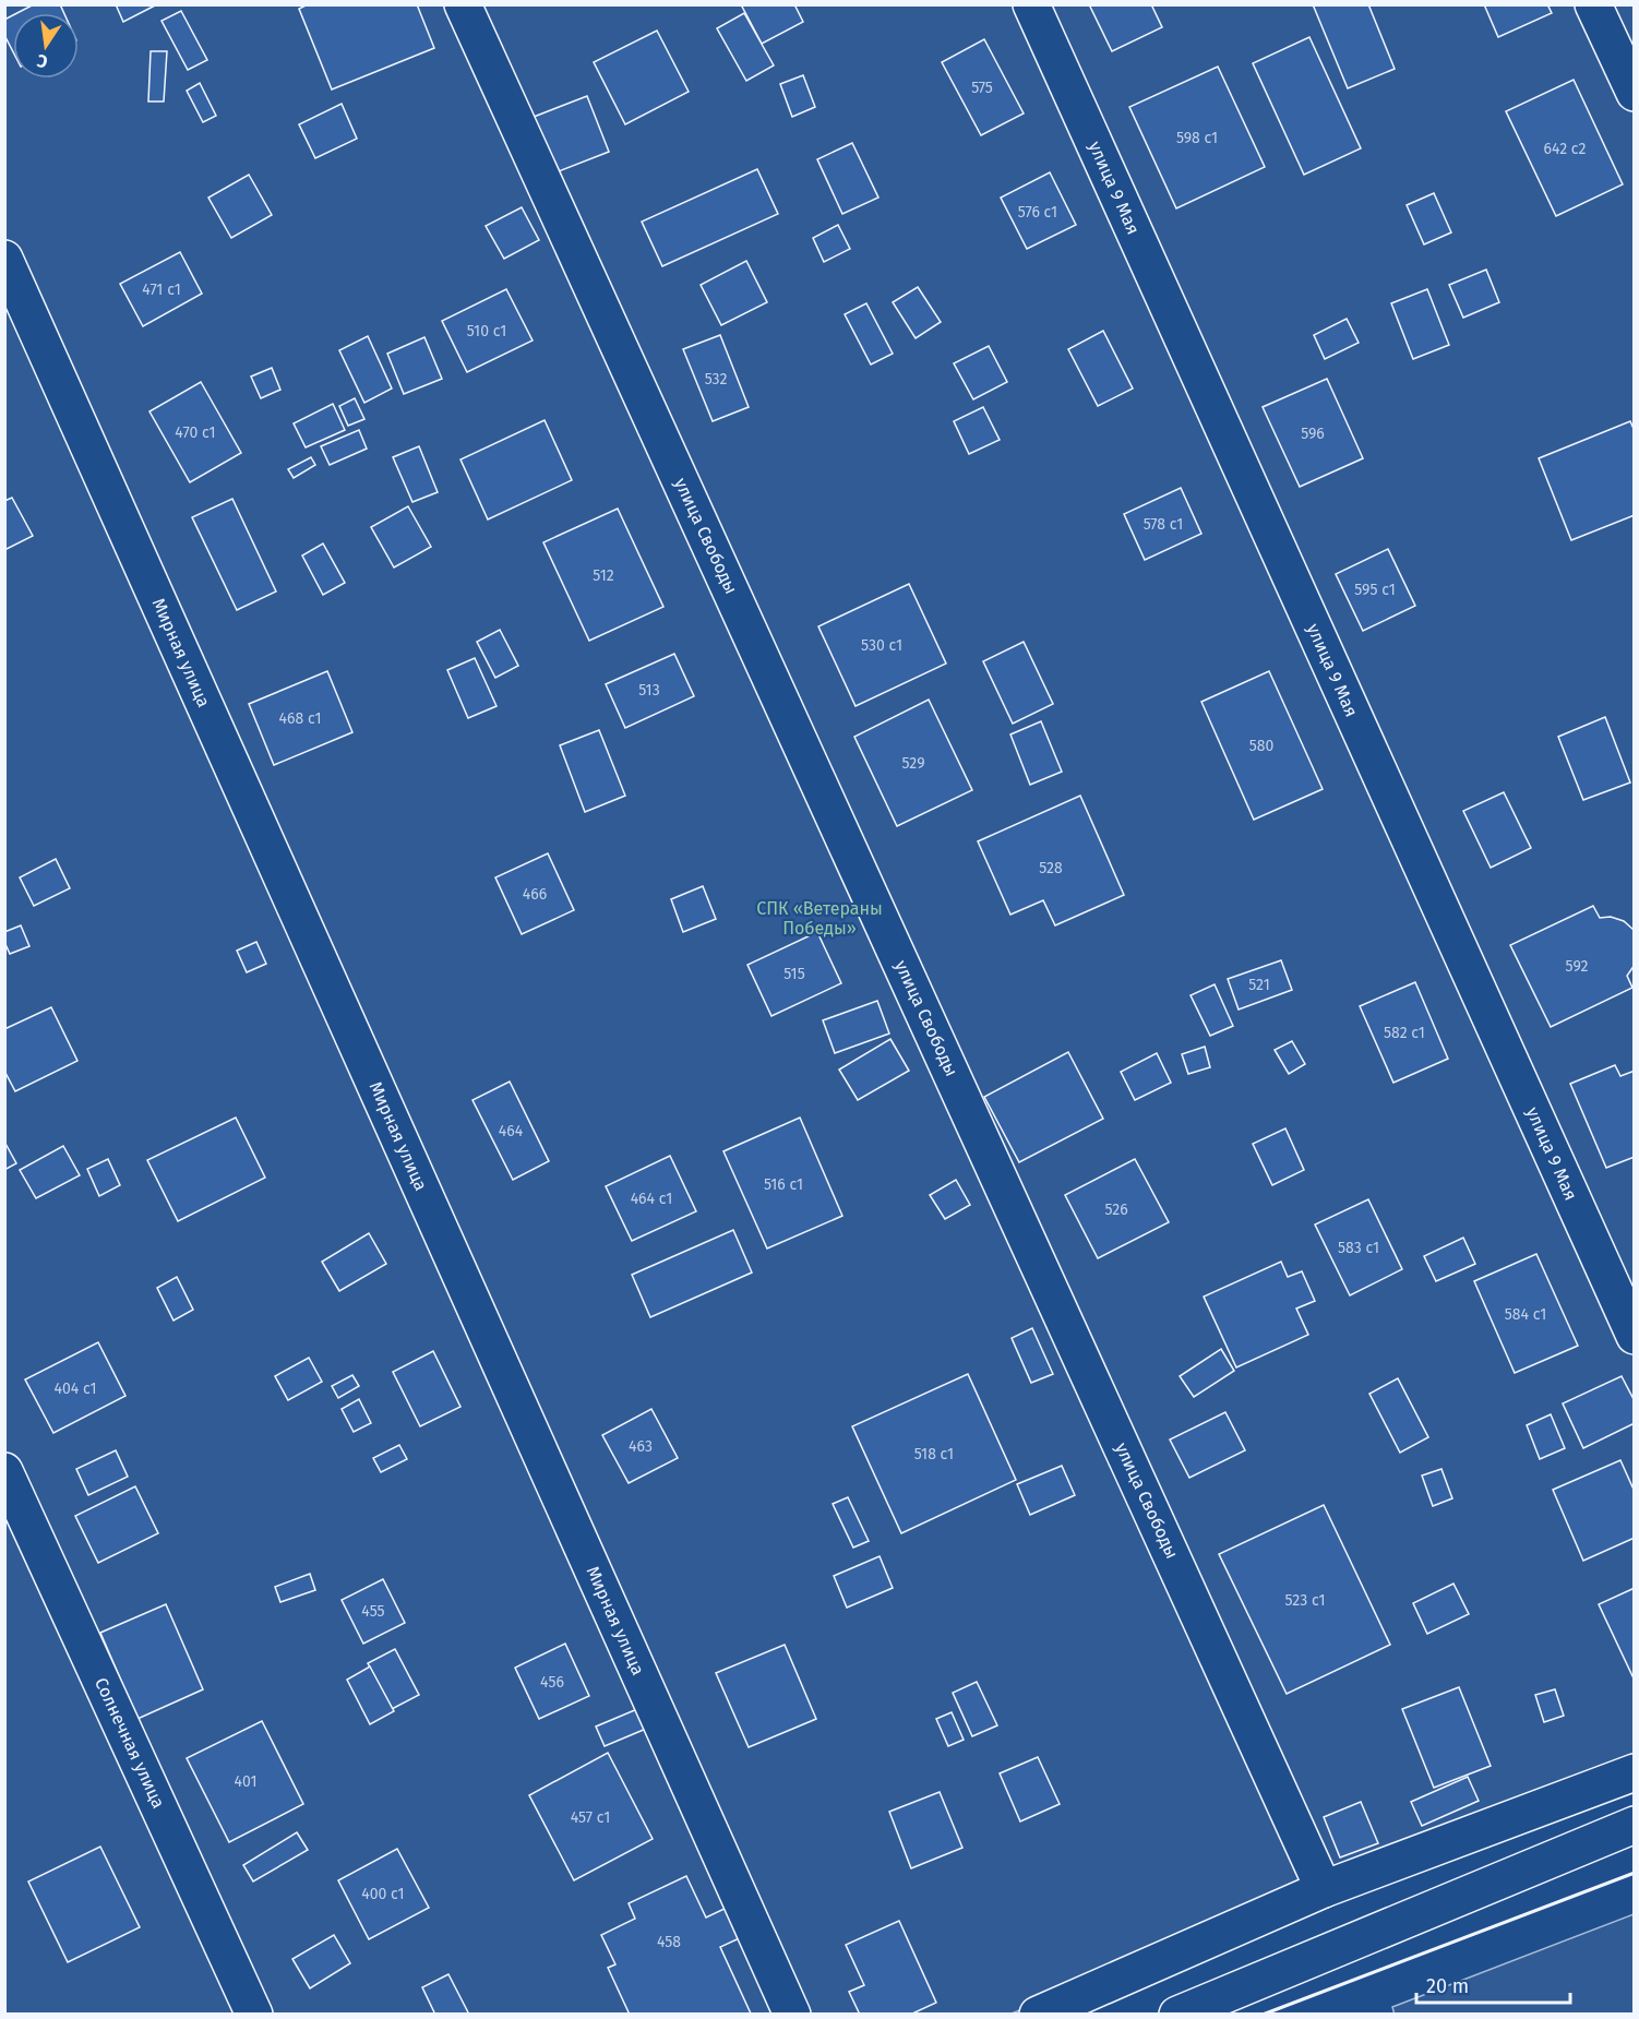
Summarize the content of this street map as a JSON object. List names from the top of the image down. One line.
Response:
{"streets":{"street":["улица 9 Мая","улица Свободы","Мирная улица","Солнечная улица"]},"parks":["СПК «Ветераны Победы»"],"house_numbers":["575","598 с1","642 с2","576 с1","471 с1","510 с1","532","470 с1","596","578 с1","512","595 с1","530 с1","513","468 с1","580","529","528","466","592","515","521","582 с1","464","516 с1","464 с1","526","583 с1","584 с1","404 с1","463","518 с1","523 с1","455","456","401","457 с1","400 с1","458"],"scale_bar":"20 m","north":"bottom"}
